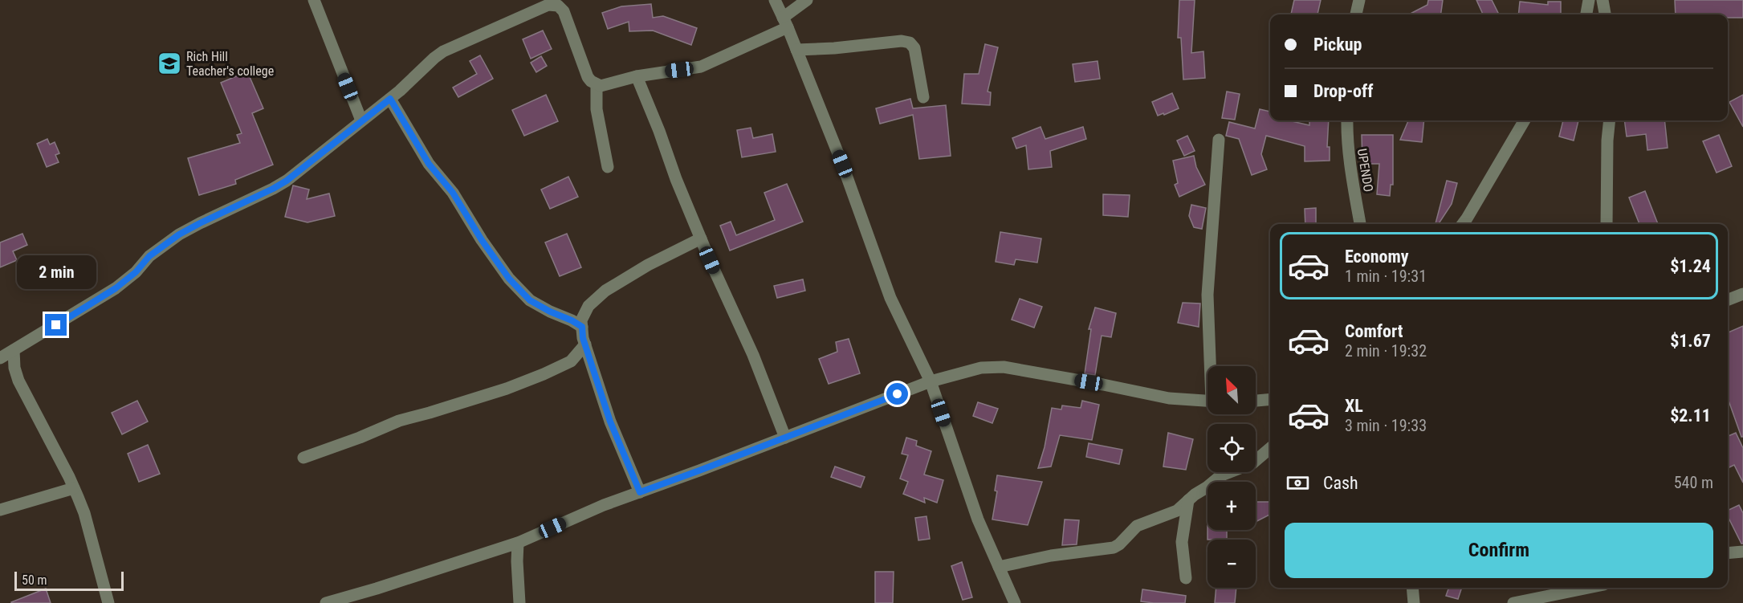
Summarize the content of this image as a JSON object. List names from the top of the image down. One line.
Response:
{"streets":{"street":["UPENDO"]},"places":{"school or university":["Rich Hill Teacher's college"]},"scale_bar":"50 m","north":"top left","page":{"banner":["Pickup","Drop-off"],"list":[{"name":"Economy","note":"1 min · 19:31","value":"$1.24"},{"name":"Comfort","note":"2 min · 19:32","value":"$1.67"},{"name":"XL","note":"3 min · 19:33","value":"$2.11"}],"bubble":"2 min","map_buttons":["+","−"],"pay":["Cash","540 m"],"buttons":"Confirm","scale":"50 m"}}
